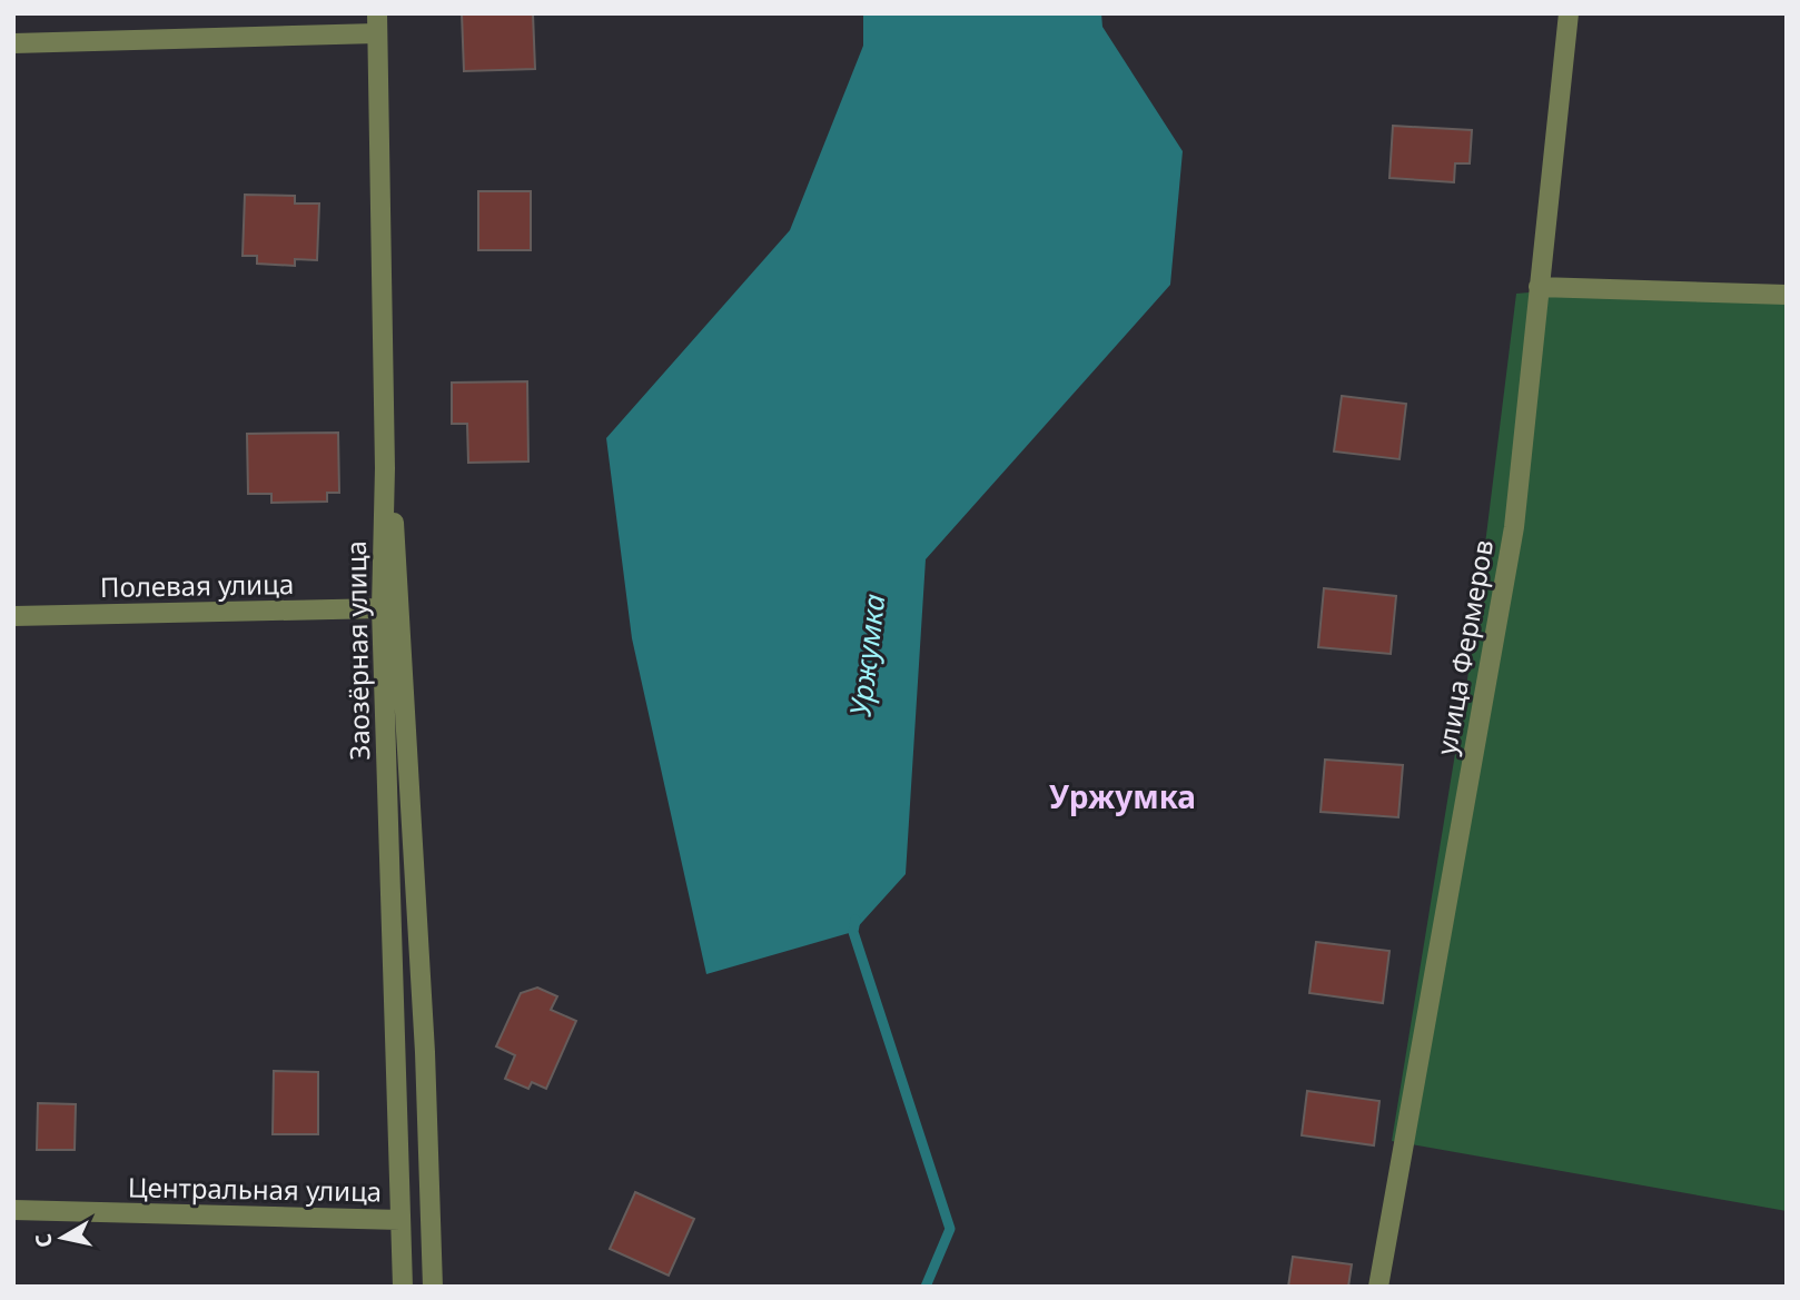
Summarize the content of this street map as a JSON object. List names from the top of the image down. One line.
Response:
{"streets":{"street":["Полевая улица","улица Фермеров","Заозёрная улица","Центральная улица"]},"crossings":[["Полевая улица","Заозёрная улица"],["Заозёрная улица","Центральная улица"]],"districts":["Уржумка"],"water":["Уржумка"],"north":"left"}
